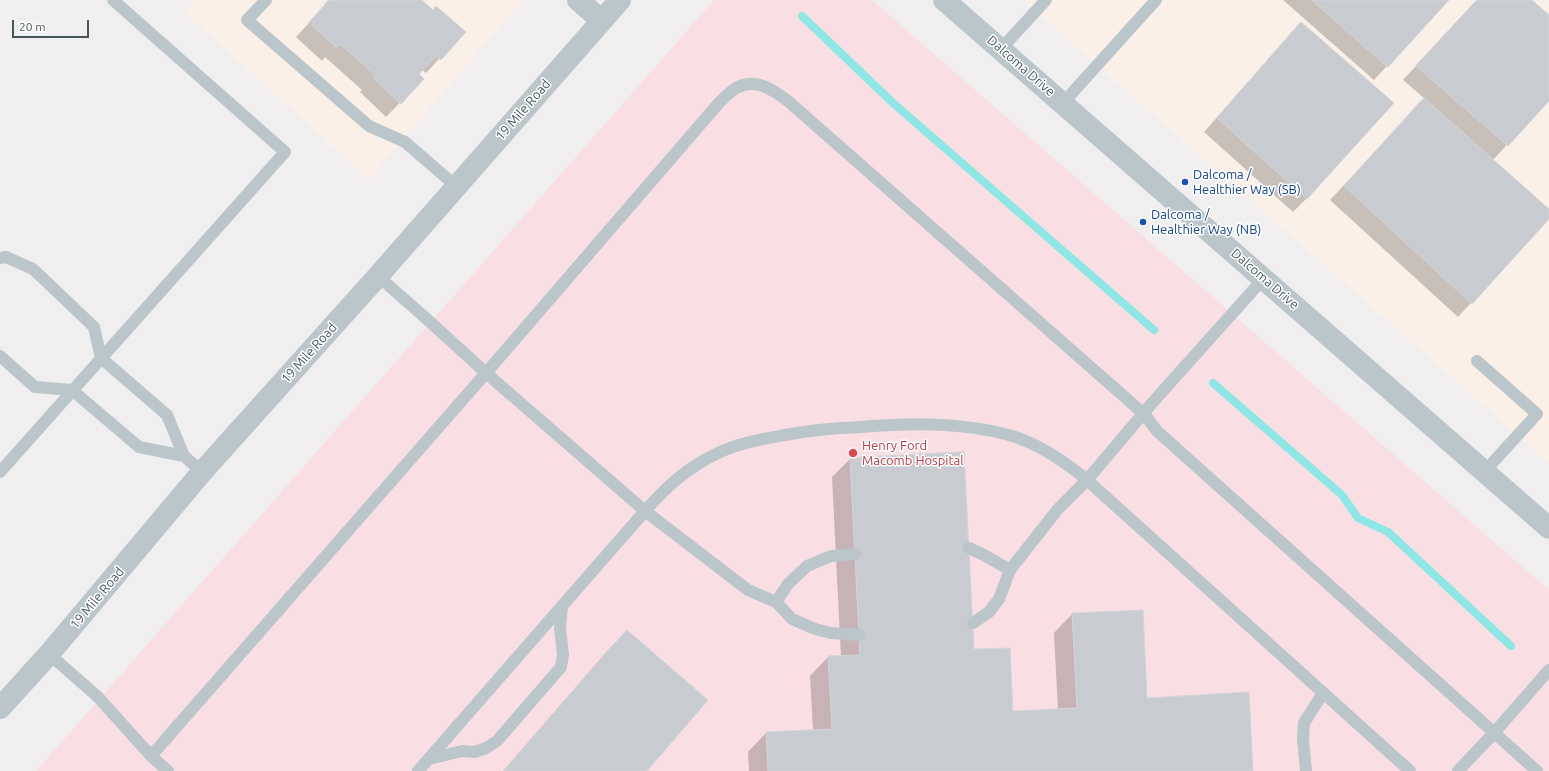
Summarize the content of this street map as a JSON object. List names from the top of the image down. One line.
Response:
{"streets":{"street":["Dalcoma Drive","19 Mile Road"]},"places":["Dalcoma / Healthier Way (SB)","Dalcoma / Healthier Way (NB)","Henry Ford Macomb Hospital"],"scale_bar":"20 m"}
